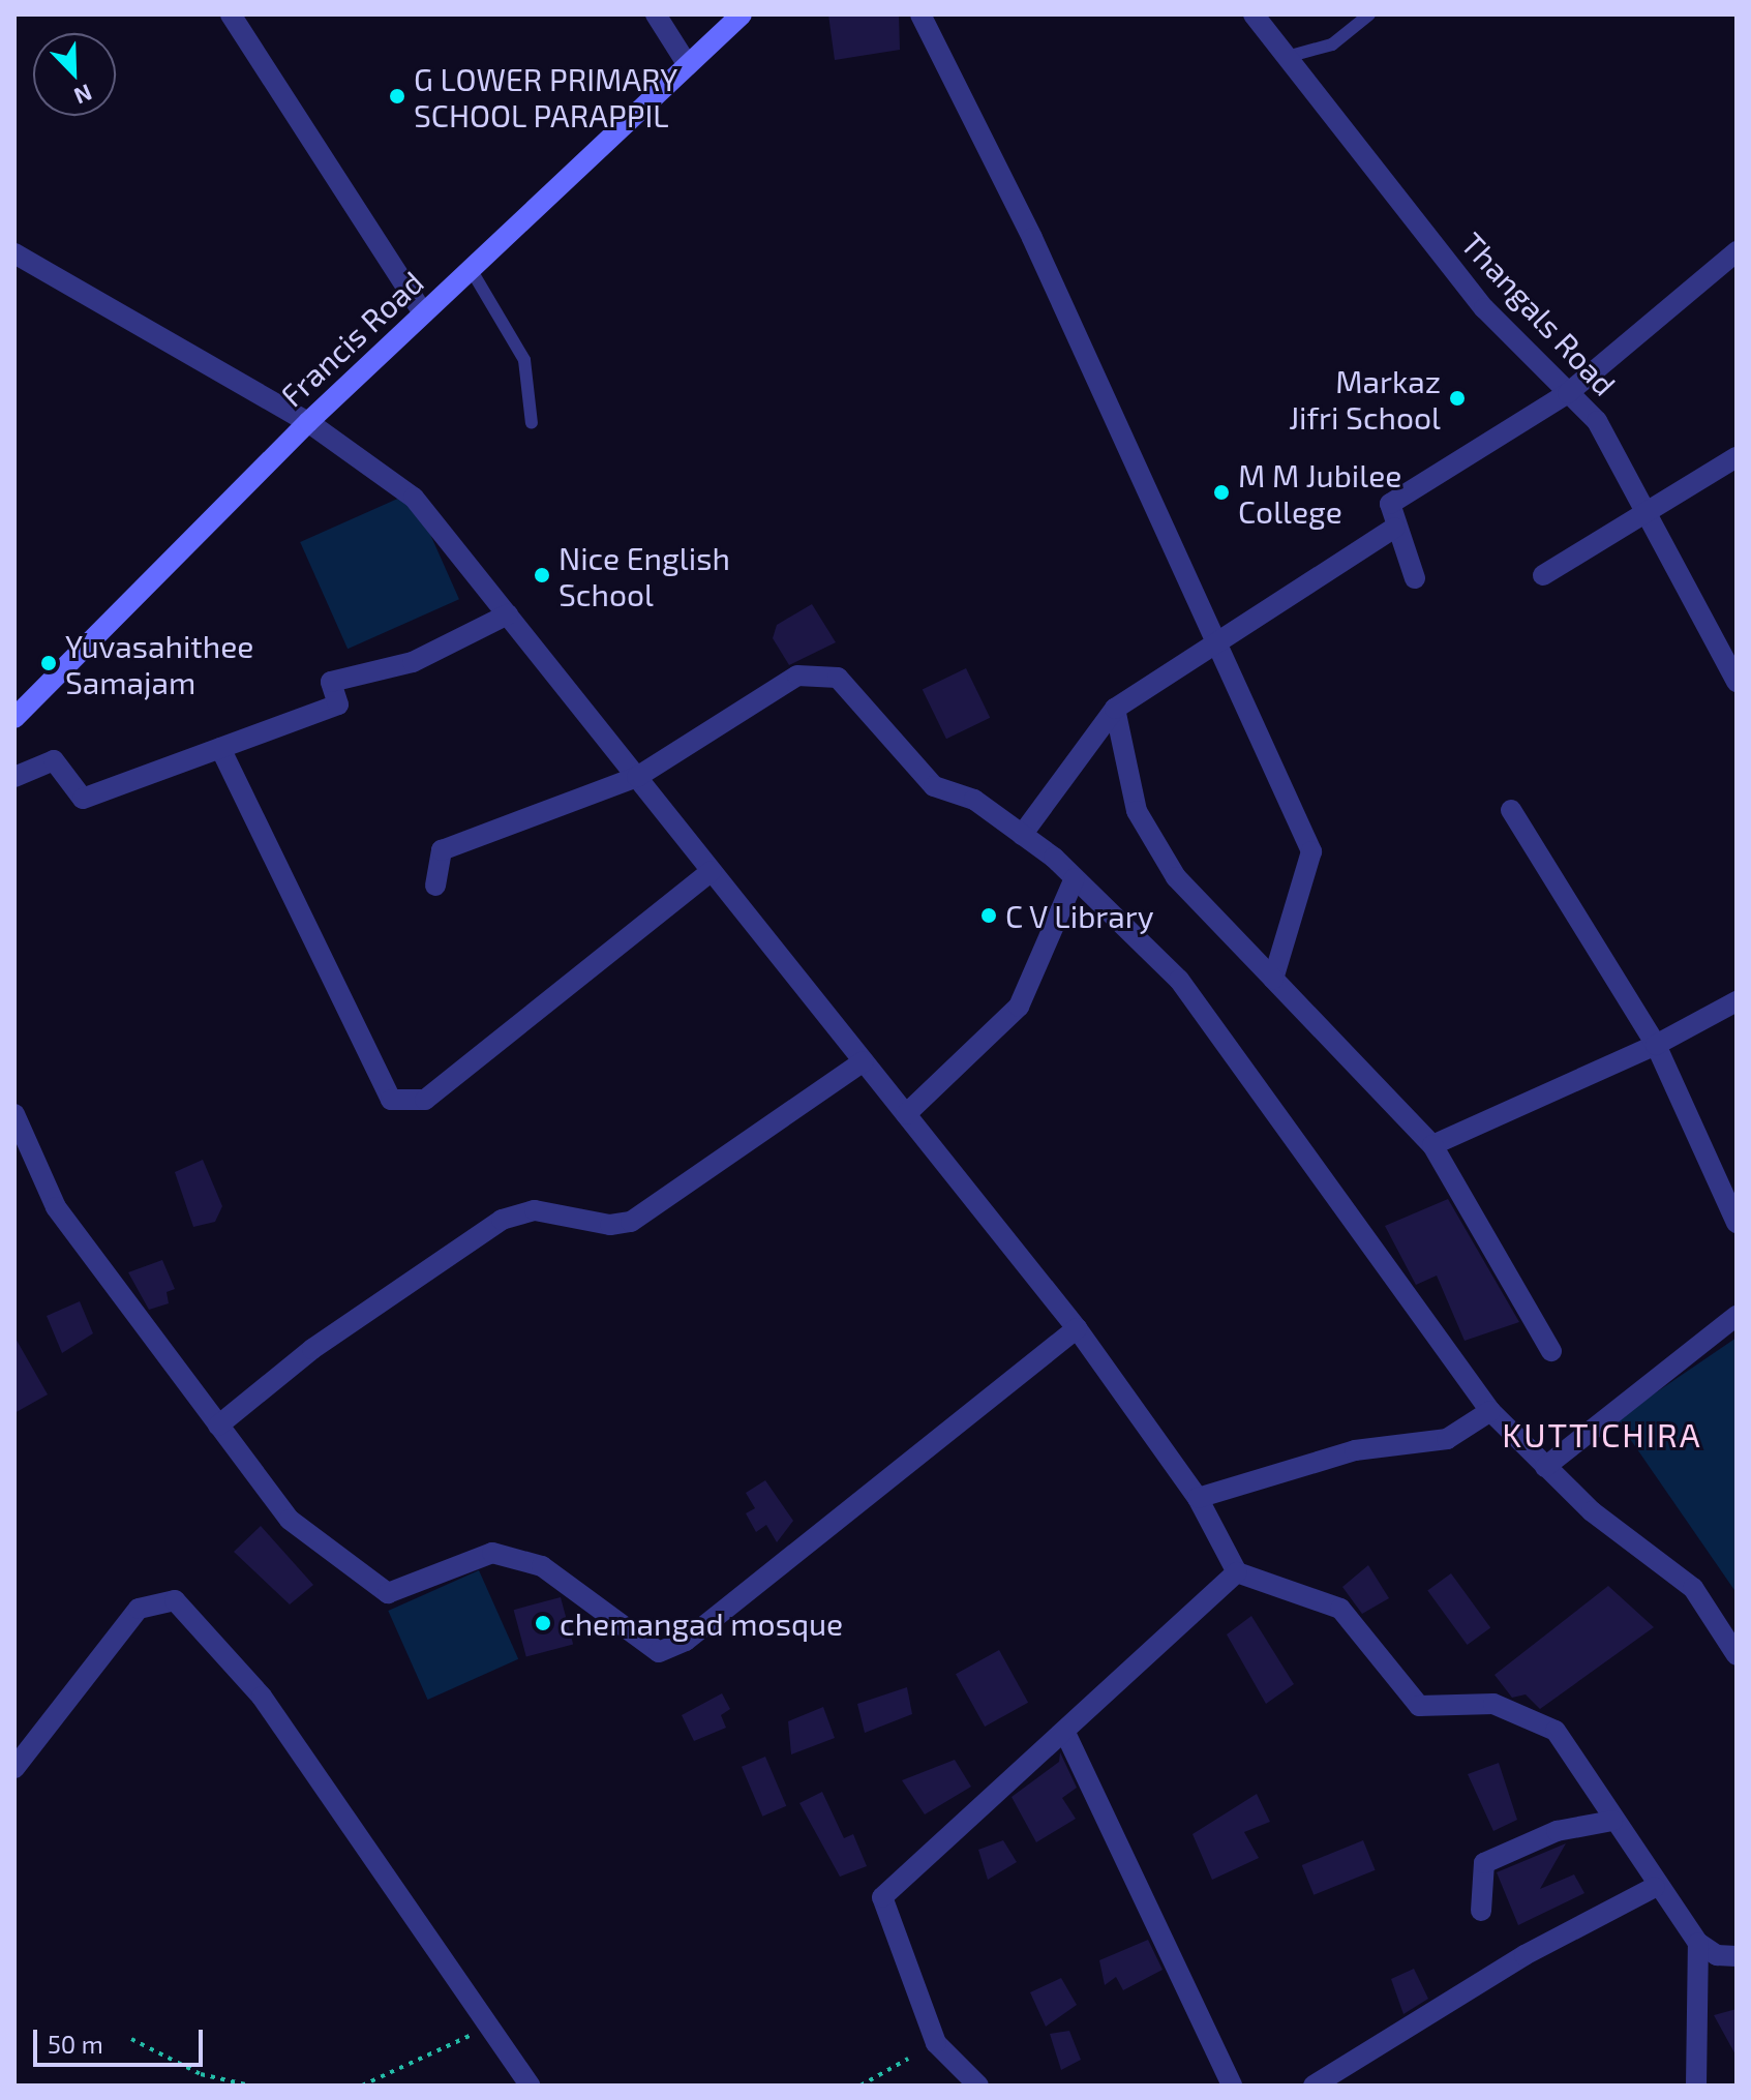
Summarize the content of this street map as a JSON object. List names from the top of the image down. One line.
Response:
{"streets":{"main road":["Francis Road"],"street":["Thangals Road"]},"districts":["KUTTICHIRA"],"places":["G LOWER PRIMARY SCHOOL PARAPPIL","Markaz Jifri School","M M Jubilee College","Nice English School","Yuvasahithee Samajam","C V Library","chemangad mosque"],"scale_bar":"50 m","north":"bottom right"}
